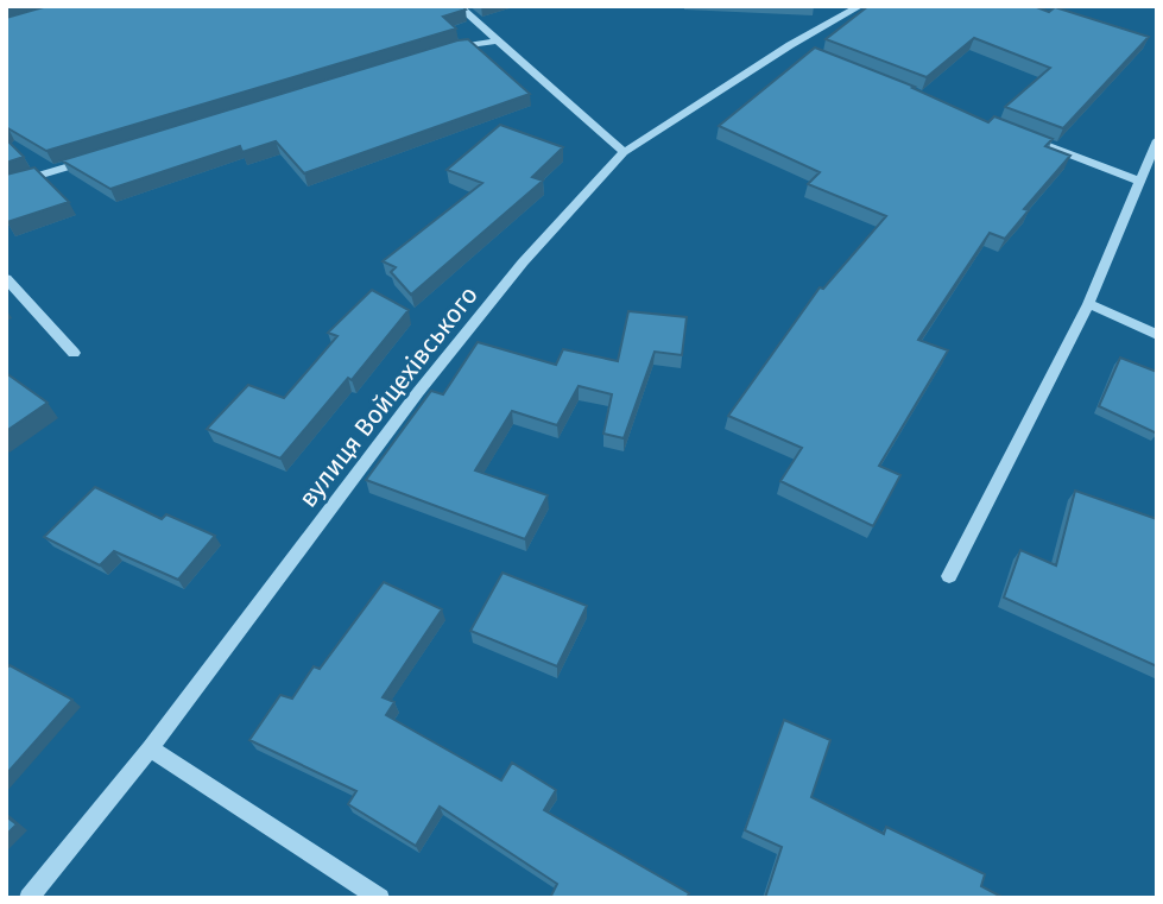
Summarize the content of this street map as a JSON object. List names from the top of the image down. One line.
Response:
{"streets":{"street":["вулиця Войцехівського"]}}
